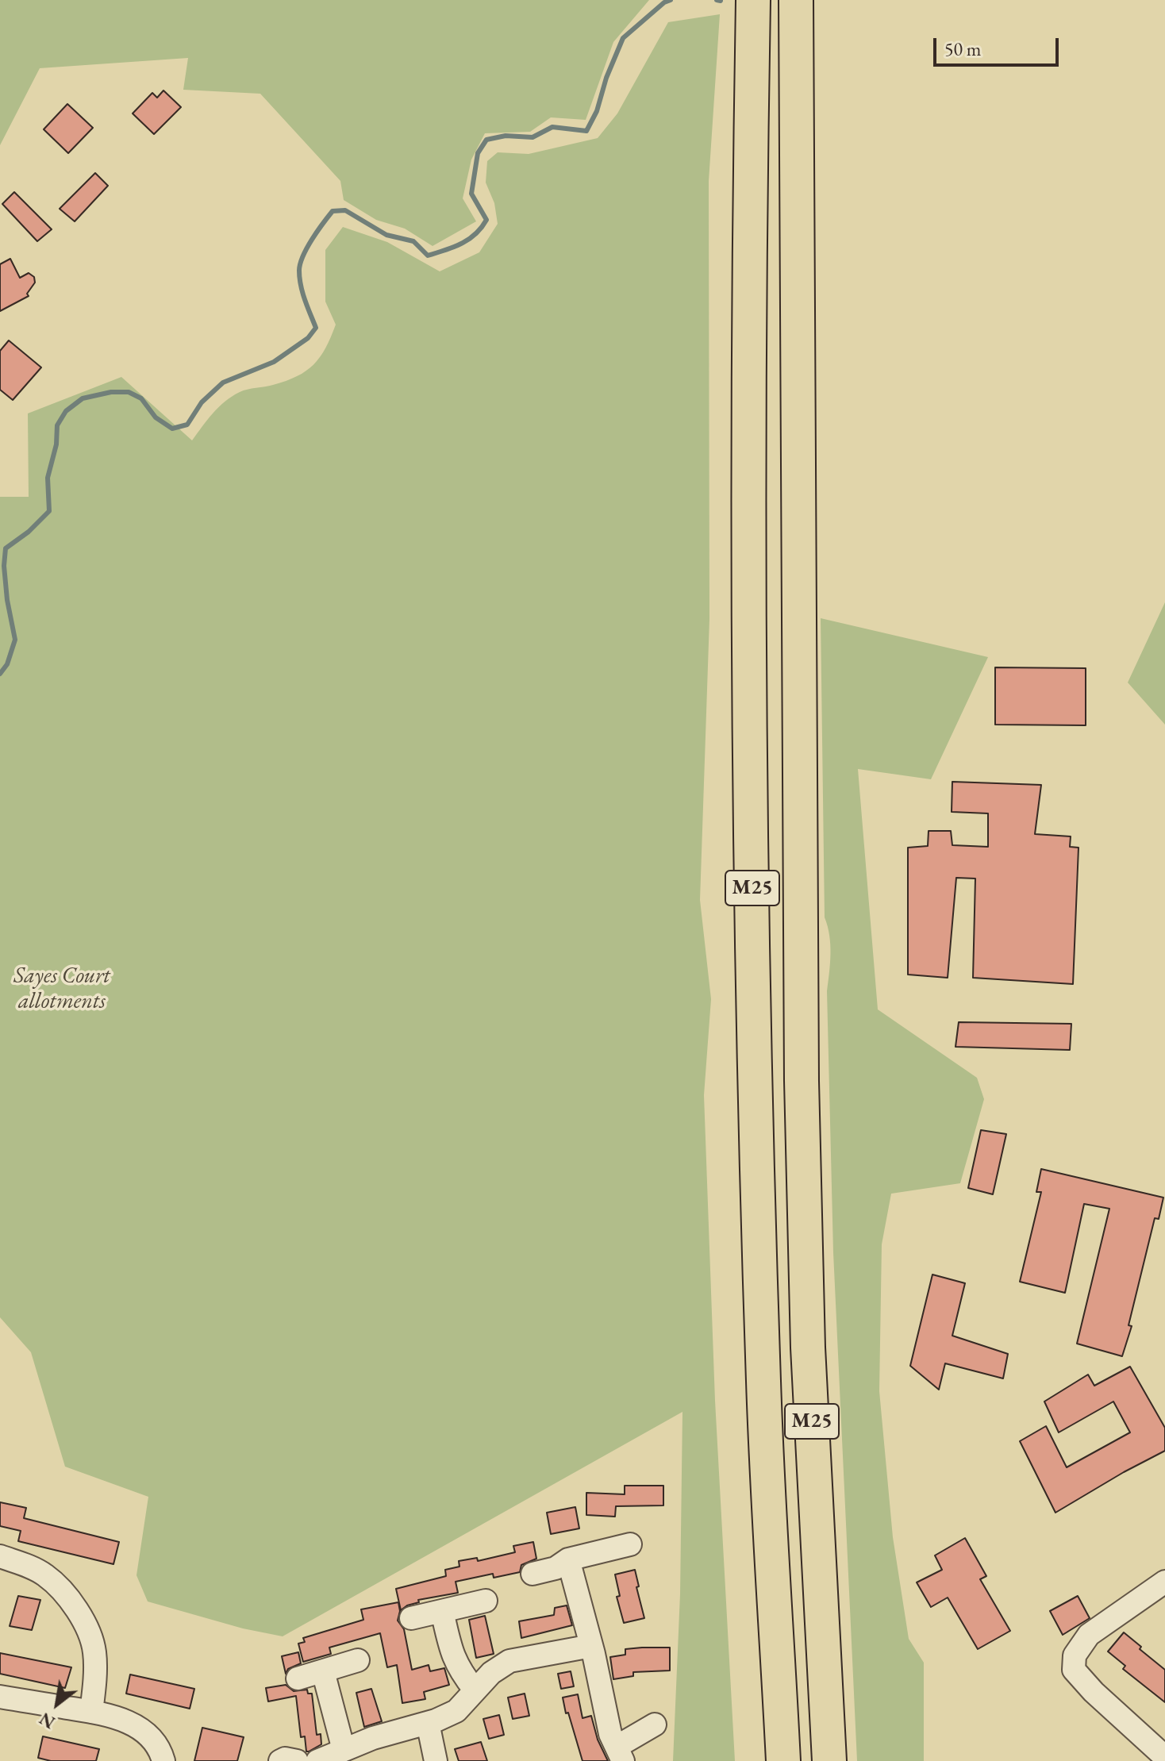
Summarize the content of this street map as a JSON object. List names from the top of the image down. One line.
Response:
{"streets":{"highway":["M25"]},"parks":["Sayes Court allotments"],"scale_bar":"50 m","north":"bottom left"}
